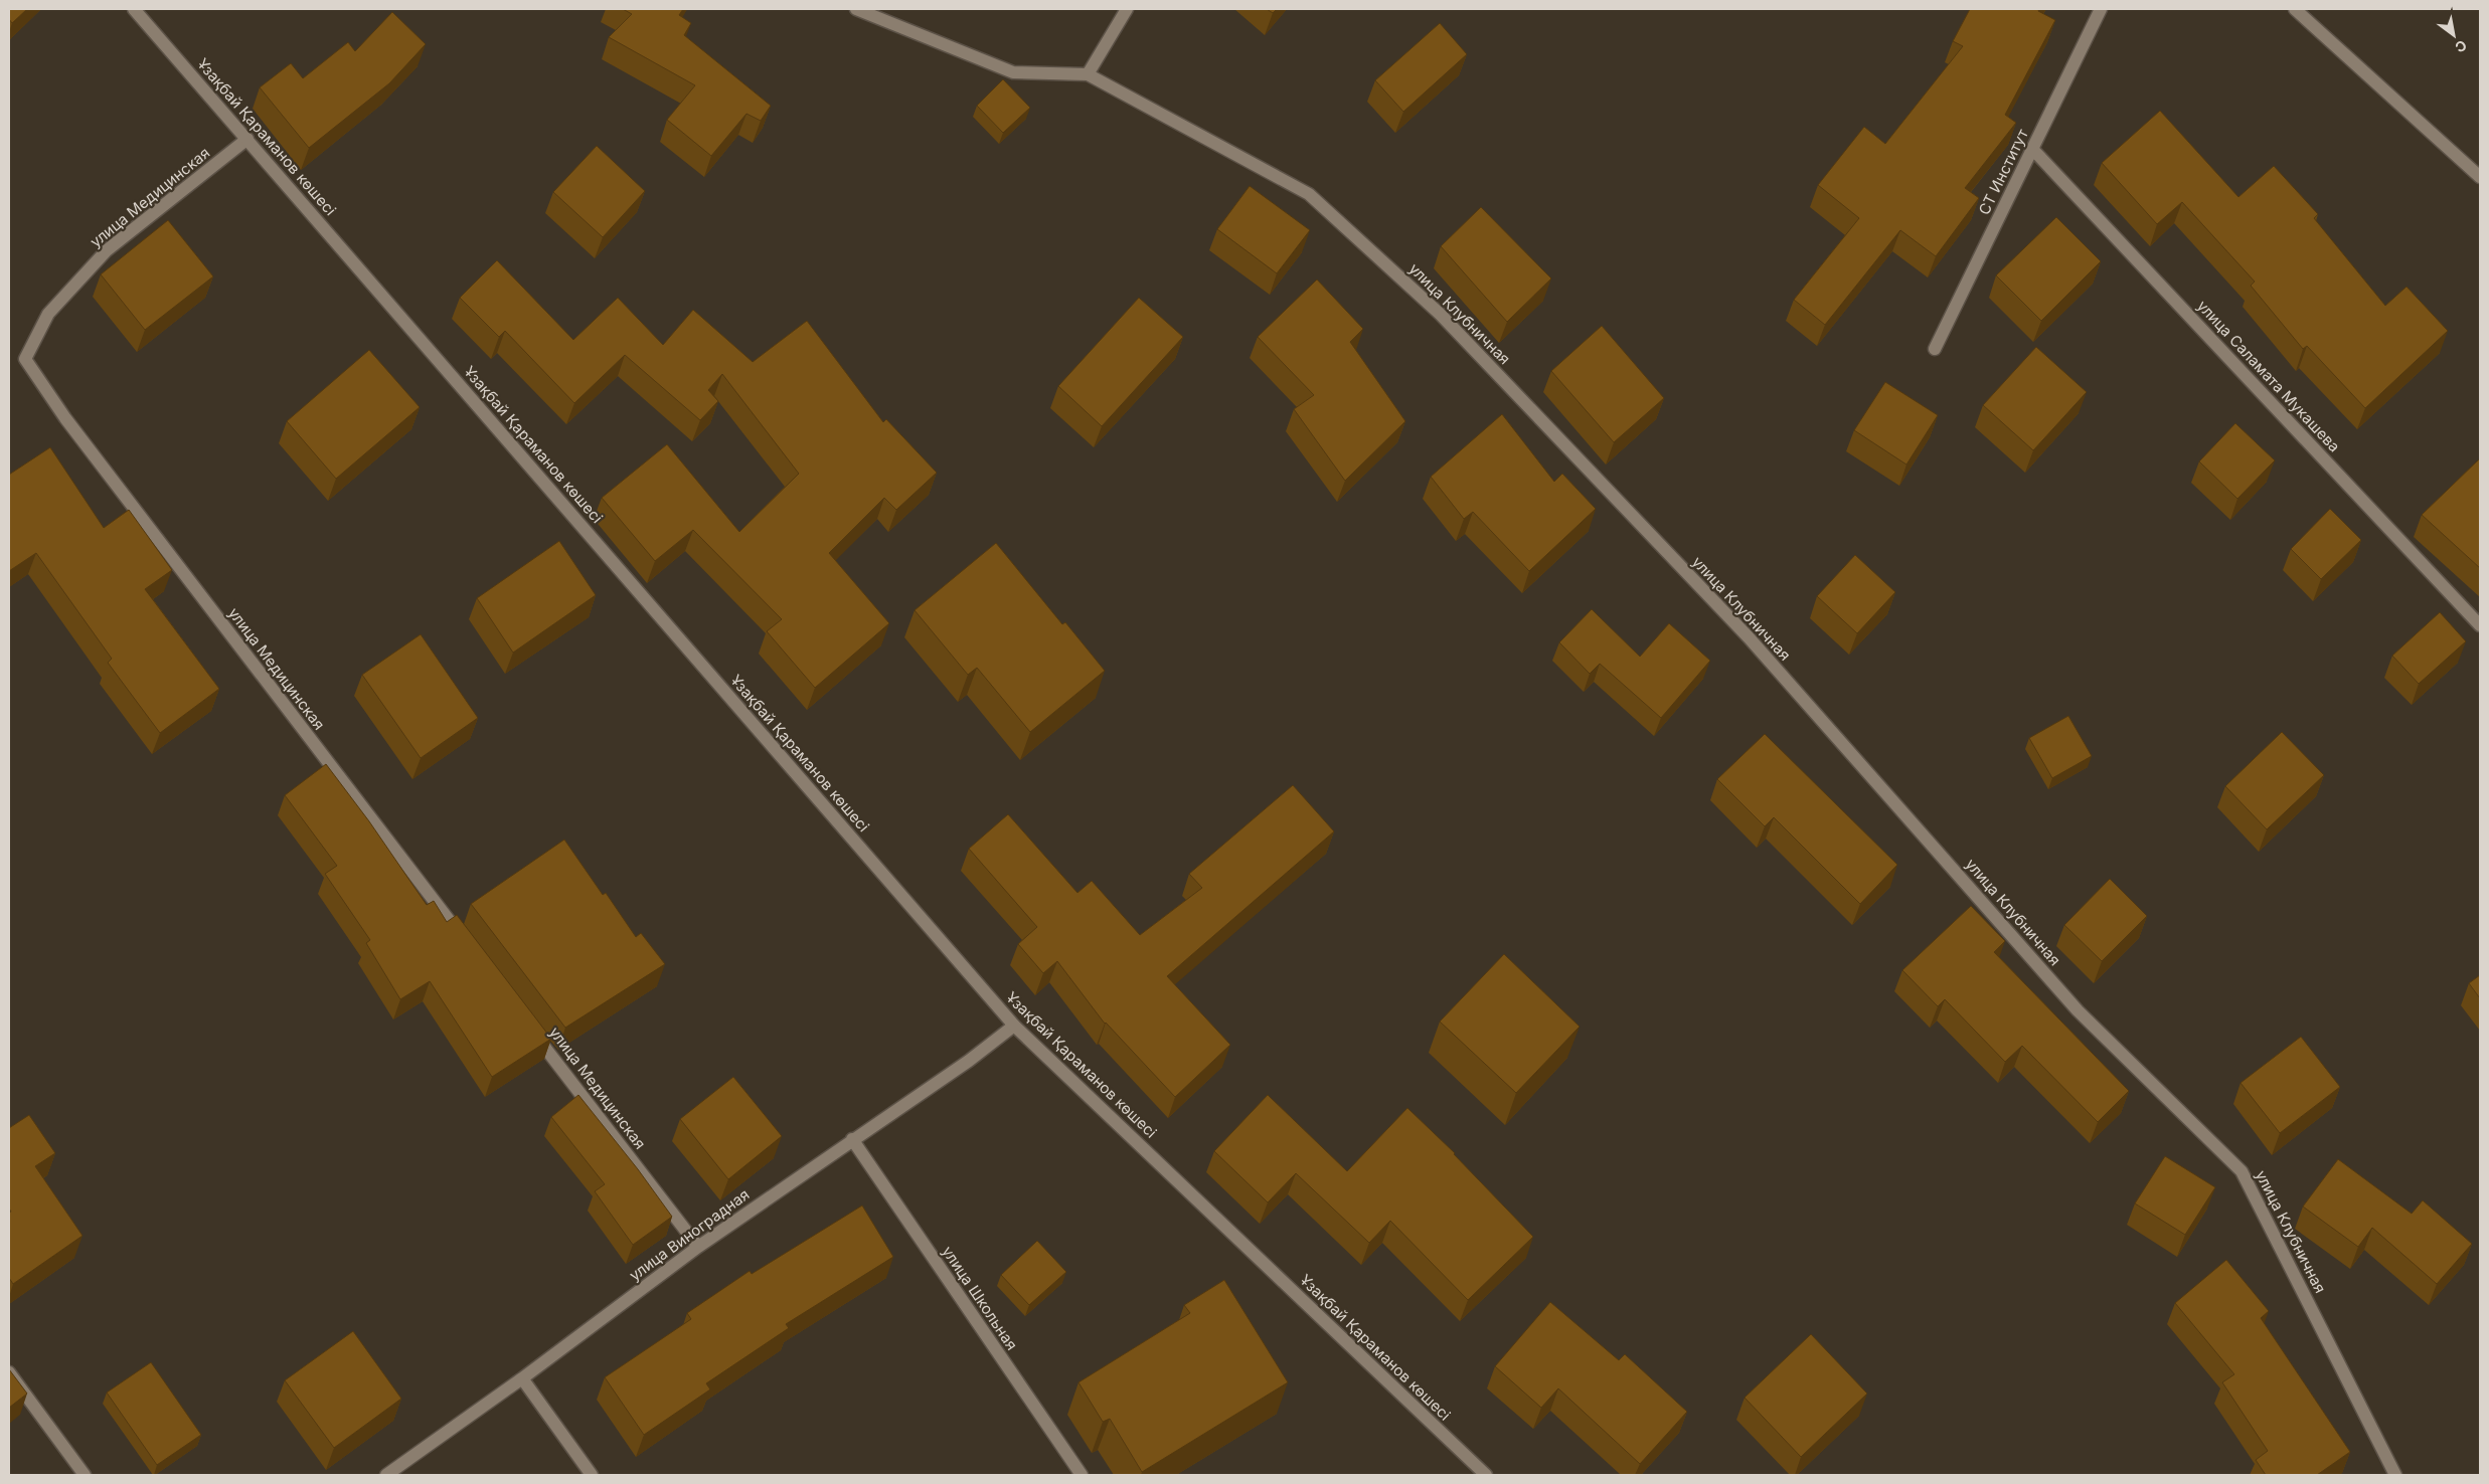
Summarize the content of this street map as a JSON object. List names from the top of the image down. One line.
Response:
{"streets":{"street":["Ұзақбай Қараманов көшесі","СТ Институт","улица Медицинская","улица Клубничная","улица Саламата Мукашева","улица Виноградная","улица Школьная"]},"crossings":[["Ұзақбай Қараманов көшесі","улица Медицинская"],["Ұзақбай Қараманов көшесі","улица Виноградная"],["СТ Институт","улица Саламата Мукашева"],["улица Медицинская","улица Виноградная"],["улица Виноградная","улица Школьная"]],"north":"bottom right"}
